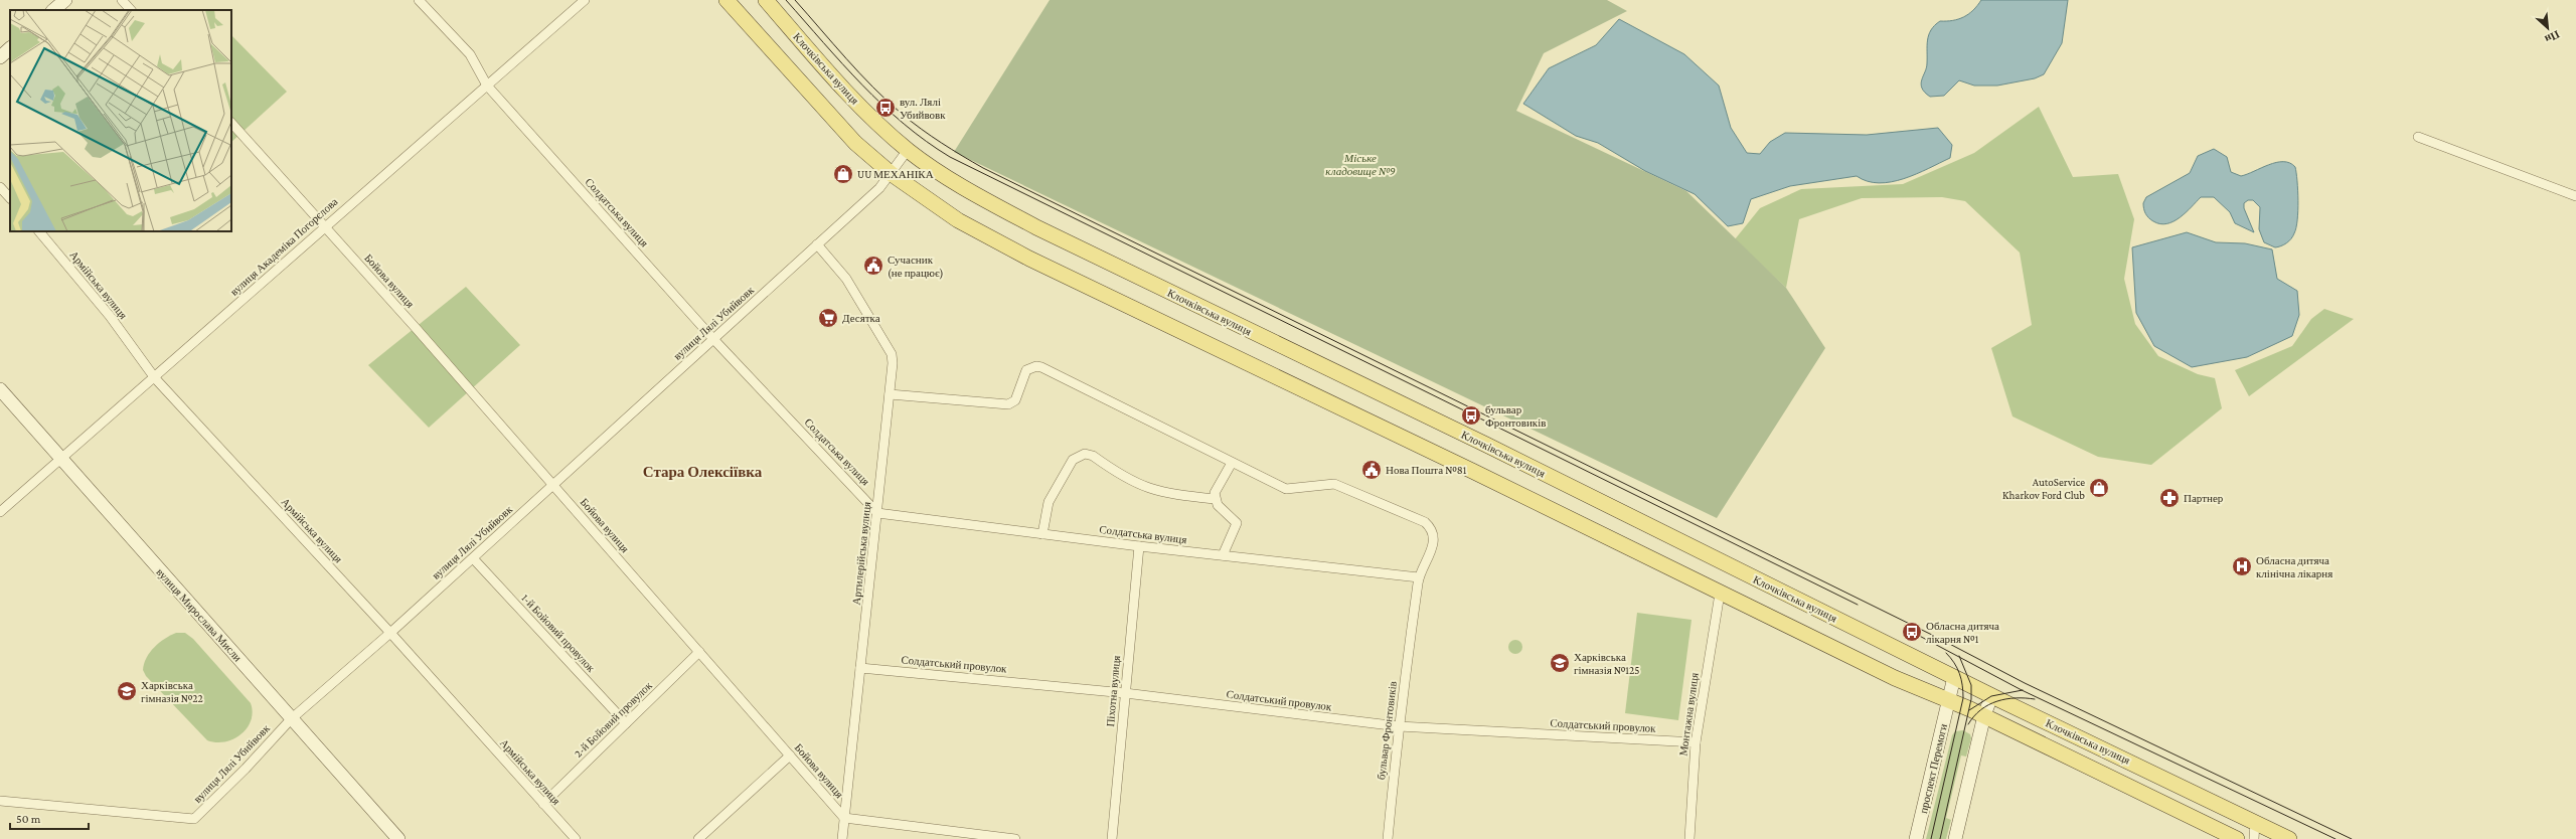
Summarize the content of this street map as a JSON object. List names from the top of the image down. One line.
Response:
{"streets":{"main road":["Клочківська вулиця"],"street":["Солдатська вулиця","вулиця Академіка Погорєлова","Бойова вулиця","Армійська вулиця","вулиця Лялі Убийвовк","Артилерійська вулиця","вулиця Мирослава Мисли","1-й Бойовий провулок","Солдатський провулок","Піхотна вулиця","Монтажна вулиця","2-й Бойовий провулок","бульвар Фронтовиків","проспект Перемоги"]},"crossings":[["Клочківська вулиця","вулиця Лялі Убийвовк"],["Клочківська вулиця","Монтажна вулиця"],["Клочківська вулиця","проспект Перемоги"],["Солдатська вулиця","вулиця Академіка Погорєлова"],["Солдатська вулиця","вулиця Лялі Убийвовк"],["Солдатська вулиця","Артилерійська вулиця"],["Солдатська вулиця","Піхотна вулиця"],["Солдатська вулиця","бульвар Фронтовиків"],["вулиця Академіка Погорєлова","Бойова вулиця"],["вулиця Академіка Погорєлова","Армійська вулиця"],["вулиця Академіка Погорєлова","вулиця Мирослава Мисли"],["Бойова вулиця","вулиця Лялі Убийвовк"],["Бойова вулиця","Артилерійська вулиця"],["Бойова вулиця","2-й Бойовий провулок"],["Армійська вулиця","вулиця Лялі Убийвовк"],["Армійська вулиця","2-й Бойовий провулок"],["вулиця Лялі Убийвовк","Артилерійська вулиця"],["вулиця Лялі Убийвовк","вулиця Мирослава Мисли"],["вулиця Лялі Убийвовк","1-й Бойовий провулок"],["Артилерійська вулиця","Солдатський провулок"],["Артилерійська вулиця","бульвар Фронтовиків"],["1-й Бойовий провулок","2-й Бойовий провулок"],["Солдатський провулок","Піхотна вулиця"],["Солдатський провулок","Монтажна вулиця"],["Солдатський провулок","бульвар Фронтовиків"]],"districts":["Стара Олексіївка"],"parks":["Міське кладовище №9"],"places":{"bus stop":["вул. Лялі Убийвовк","бульвар Фронтовиків","Обласна дитяча лікарня №1"],"shop":["UU МЕХАНІКА","AutoService Kharkov Ford Club"],"public building":["Сучасник (не працює)","Нова Пошта №81"],"supermarket":["Десятка"],"pharmacy":["Партнер"],"hospital":["Обласна дитяча клінічна лікарня"],"school or university":["Харківська гімназія №125","Харківська гімназія №22"]},"scale_bar":"50 m","north":"bottom right"}
